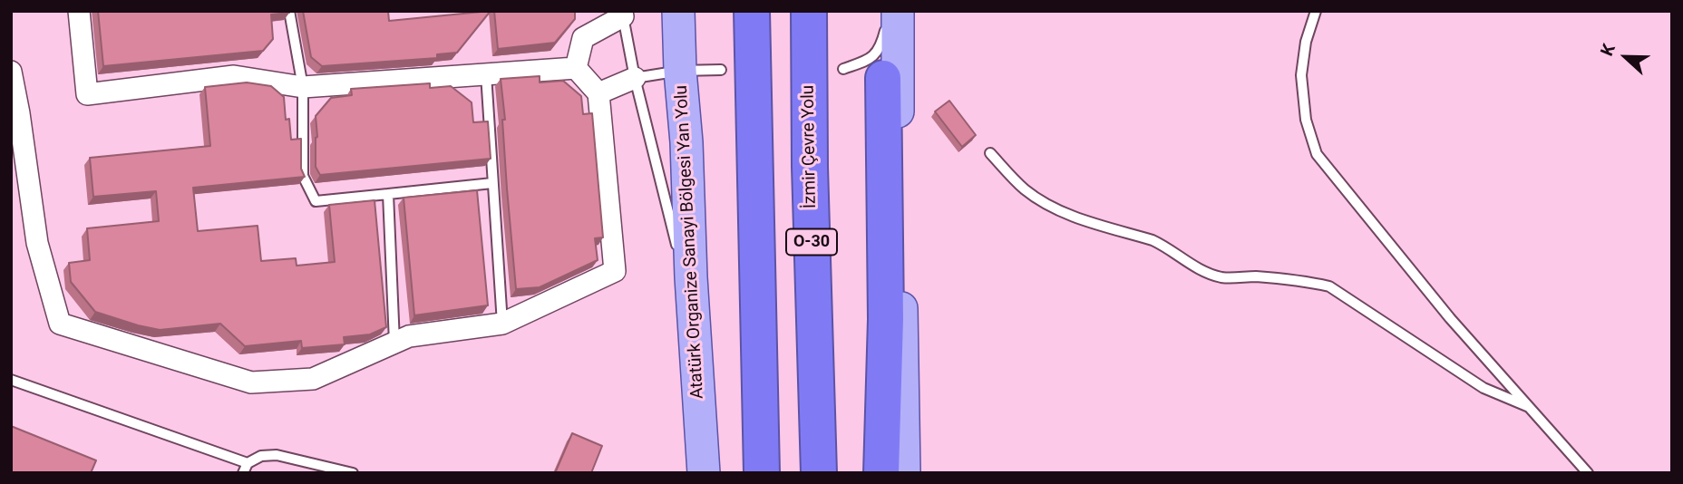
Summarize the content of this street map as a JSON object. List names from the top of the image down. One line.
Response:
{"streets":{"highway":["İzmir Çevre Yolu","O-30"],"main road":["Atatürk Organize Sanayi Bölgesi Yan Yolu"]},"north":"left"}
